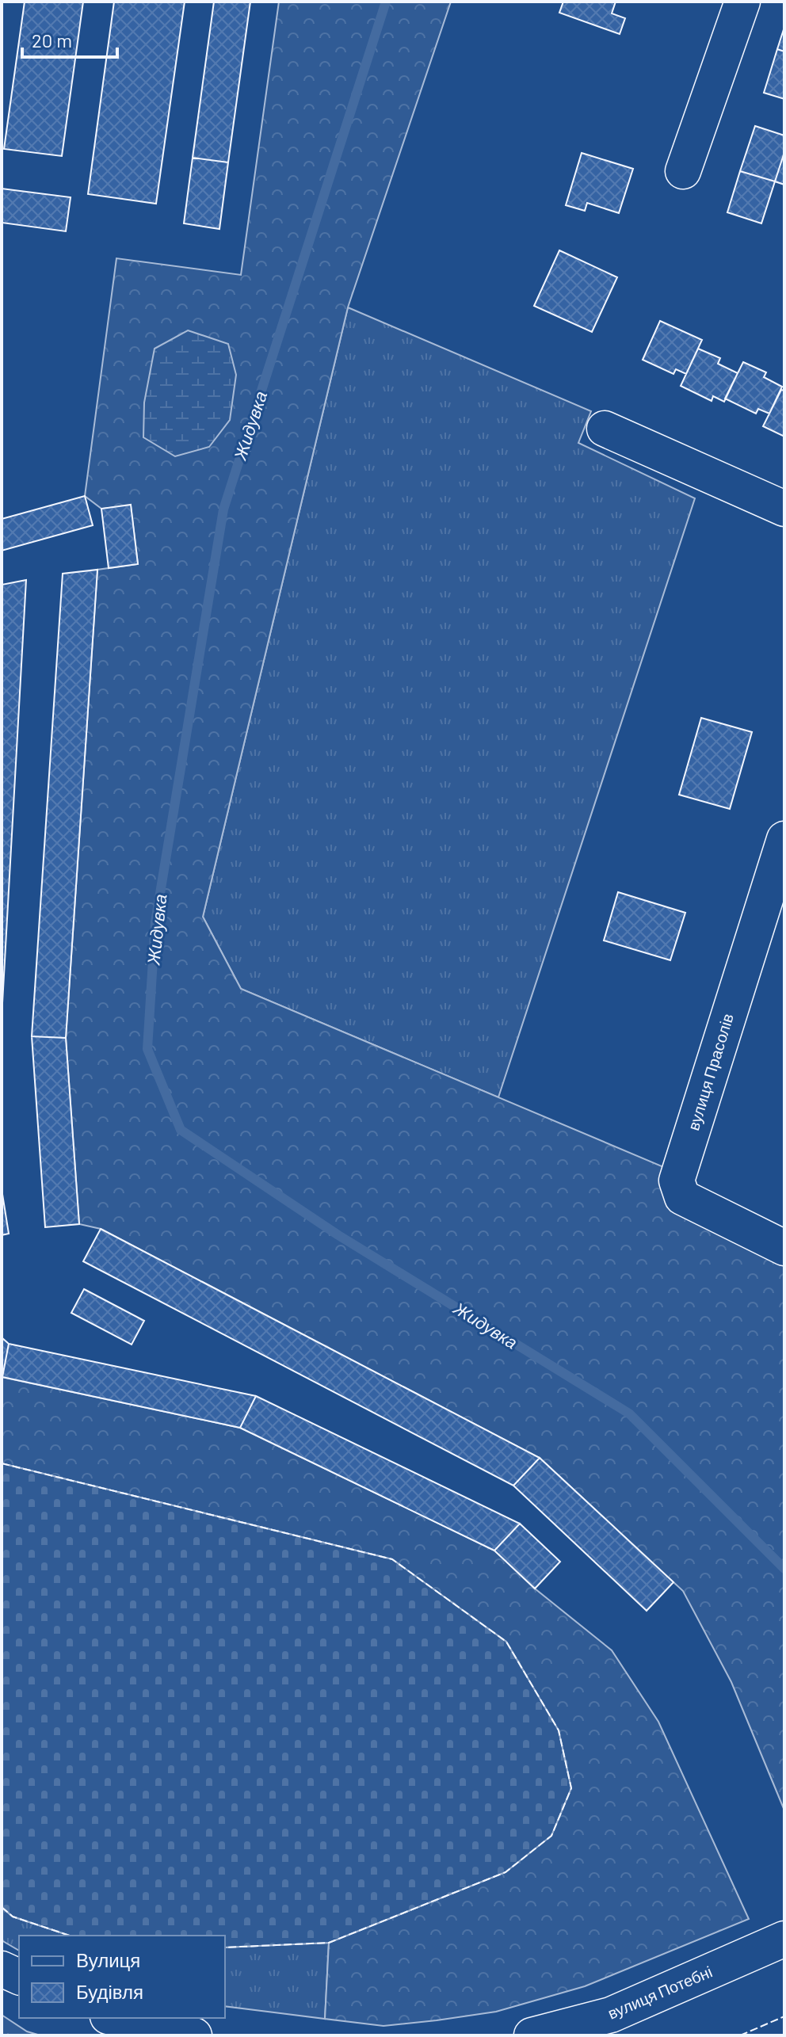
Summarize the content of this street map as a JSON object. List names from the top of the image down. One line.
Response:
{"streets":{"street":["вулиця Прасолів","вулиця Потебні"]},"water":["Жидувка"],"legend":["Вулиця","Будівля"],"scale_bar":"20 m"}
